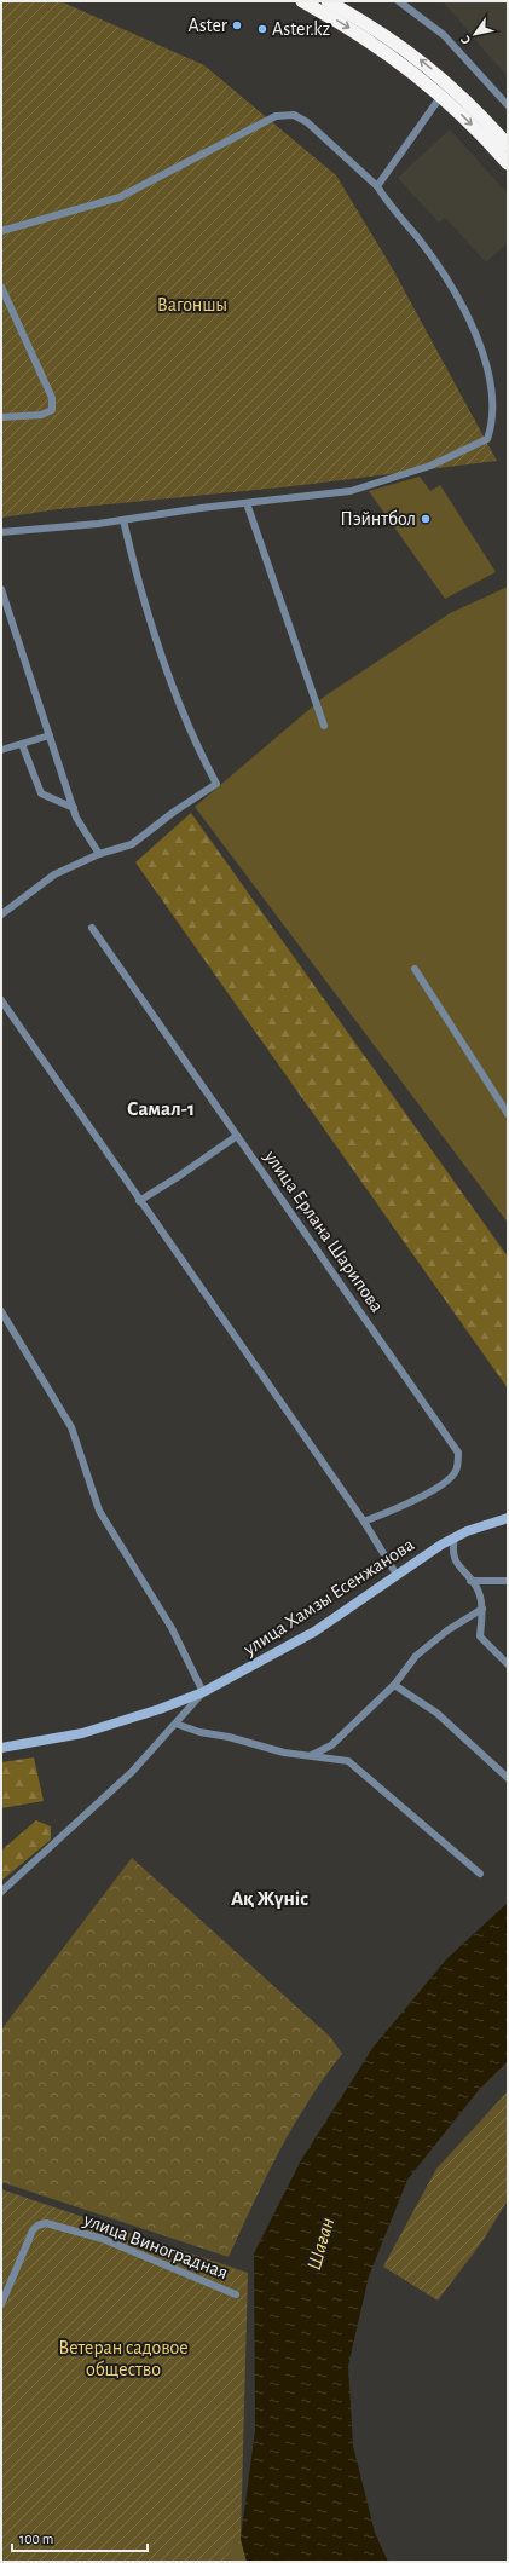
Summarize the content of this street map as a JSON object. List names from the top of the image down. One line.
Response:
{"streets":{"street":["улица Ерлана Шарипова","улица Хамзы Есенжанова","улица Виноградная"]},"districts":["Самал-1","Ақ Жүніс"],"water":["Шаған"],"parks":["Вагоншы","Ветеран садовое общество"],"places":["Aster","Aster.kz","Пэйнтбол"],"scale_bar":"100 m","north":"bottom left"}
